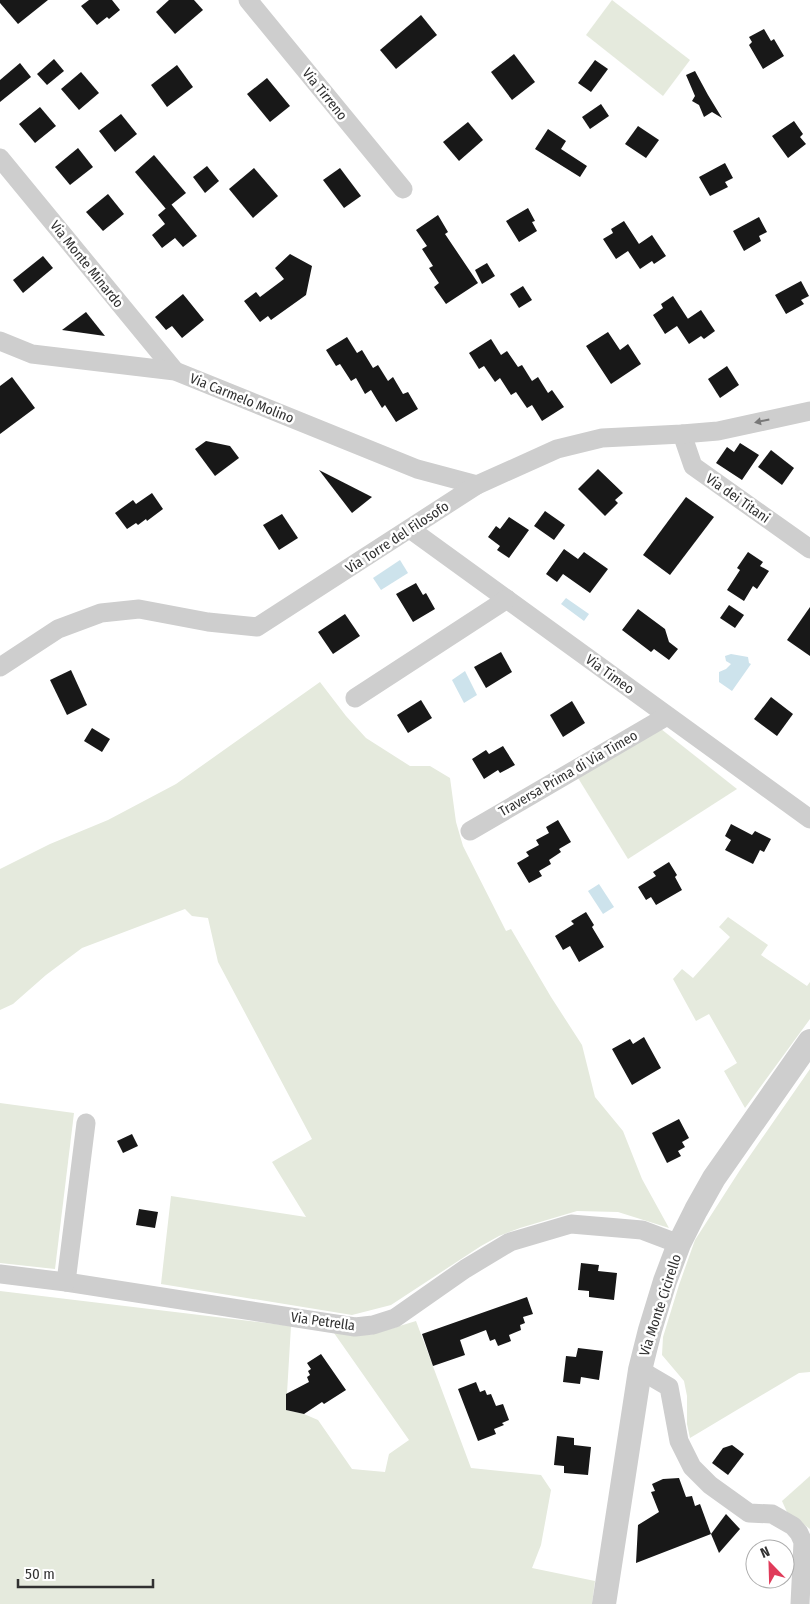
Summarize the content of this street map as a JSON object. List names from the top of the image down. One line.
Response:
{"streets":{"street":["Via Tirreno","Via Monte Minardo","Via Carmelo Molino","Via dei Titani","Via Torre del Filosofo","Via Timeo","Traversa Prima di Via Timeo","Via Monte Cicirello","Via Petrella"]},"crossings":[["Via Monte Minardo","Via Carmelo Molino"],["Via Carmelo Molino","Via Torre del Filosofo"],["Via dei Titani","Via Torre del Filosofo"],["Via Torre del Filosofo","Via Timeo"],["Via Timeo","Traversa Prima di Via Timeo"],["Via Monte Cicirello","Via Petrella"]],"scale_bar":"50 m","north":"top left"}
